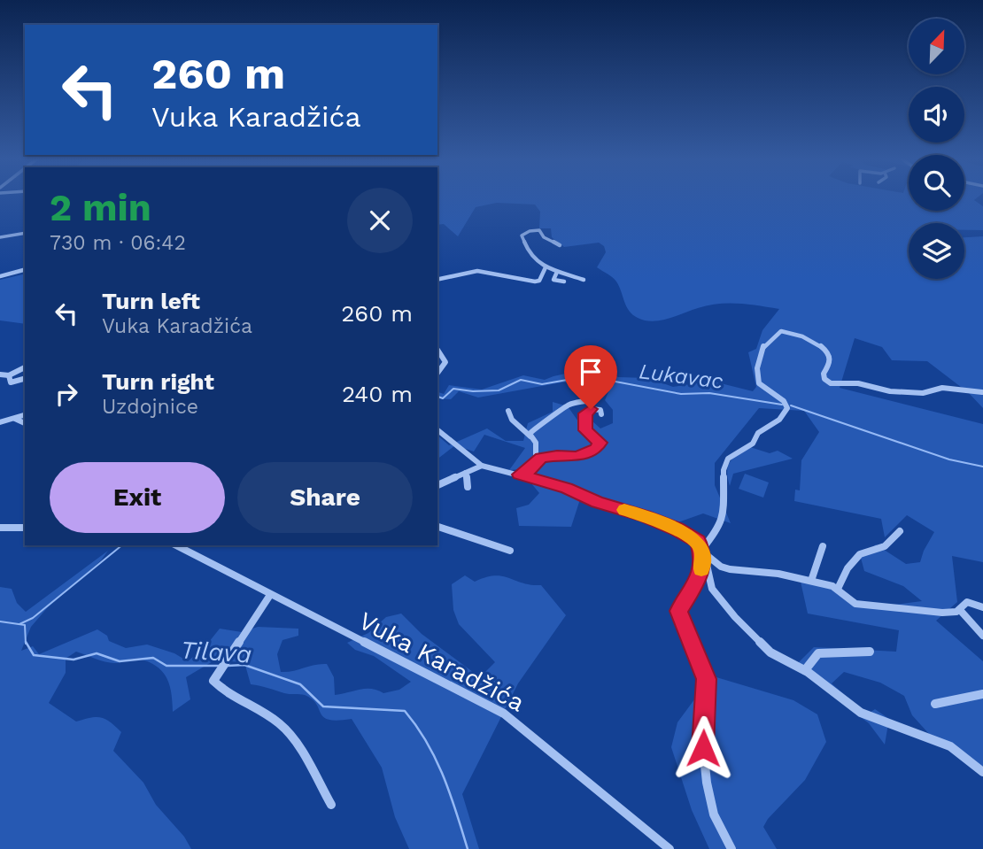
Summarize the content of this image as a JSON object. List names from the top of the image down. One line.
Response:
{"streets":{"street":["Vuka Karadžića"]},"water":["Lukavac","Tilava"],"north":"top right","page":{"turn":["260 m","Vuka Karadžića"],"heading":["2 min","730 m · 06:42"],"list":[{"name":"Turn left","note":"Vuka Karadžića","value":"260 m"},{"name":"Turn right","note":"Uzdojnice","value":"240 m"}],"buttons":["Exit","Share"]}}
